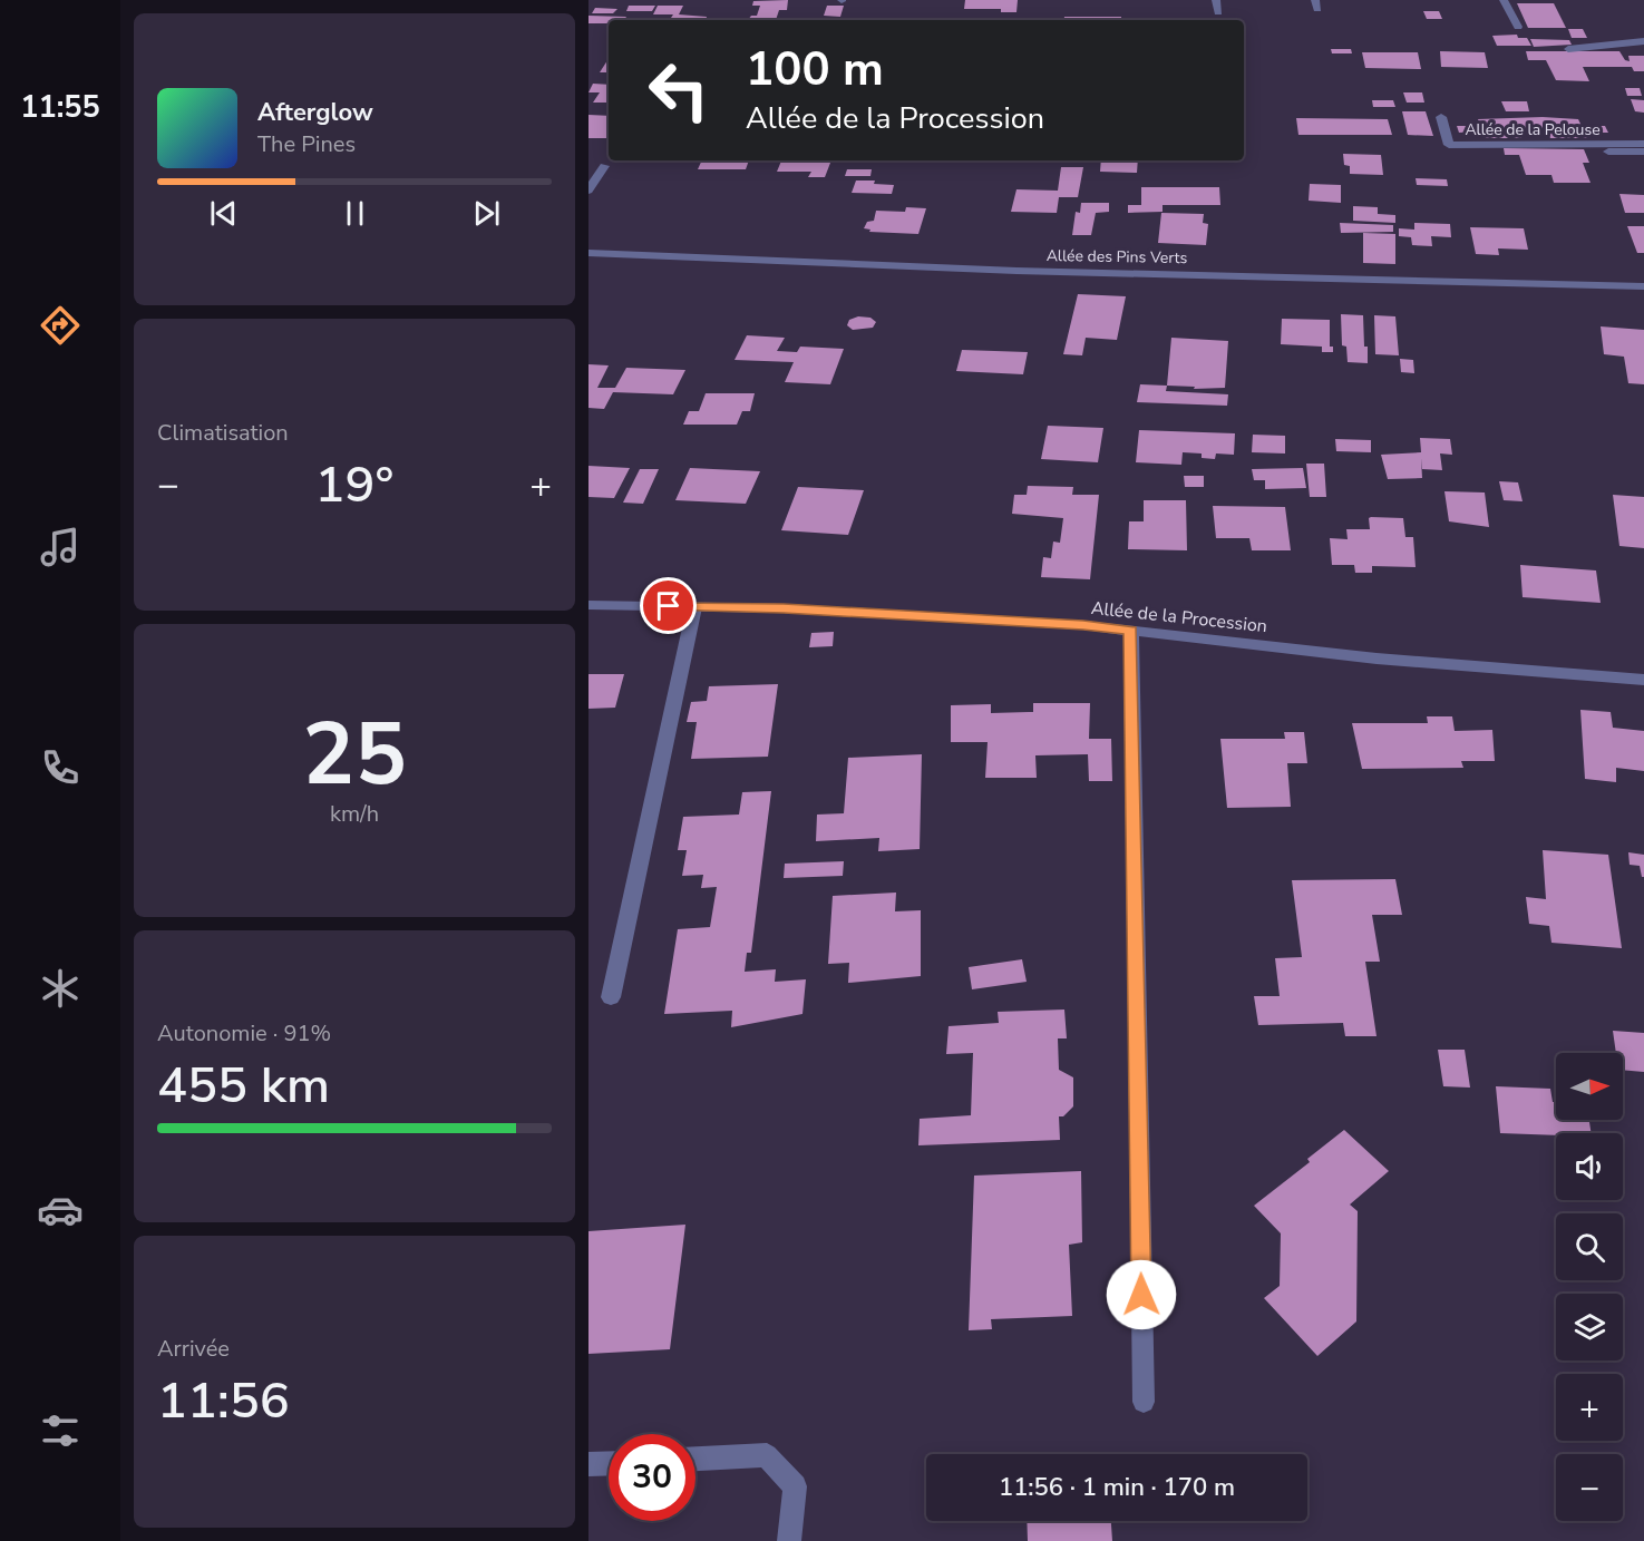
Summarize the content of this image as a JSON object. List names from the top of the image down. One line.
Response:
{"streets":{"street":["Allée de la Pelouse","Allée des Pins Verts","Allée de la Procession"]},"north":"right","page":{"tabs":"11:55","turn":["100 m","Allée de la Procession"],"song":["Afterglow","The Pines"],"tile":["Climatisation",["25","km/h"],["Autonomie · 91%","455 km"],["Arrivée","11:56"]],"heat":["−","19°","+"],"map_buttons":["+","−"],"limit":"30","trip":"11:56 · 1 min · 170 m"}}
